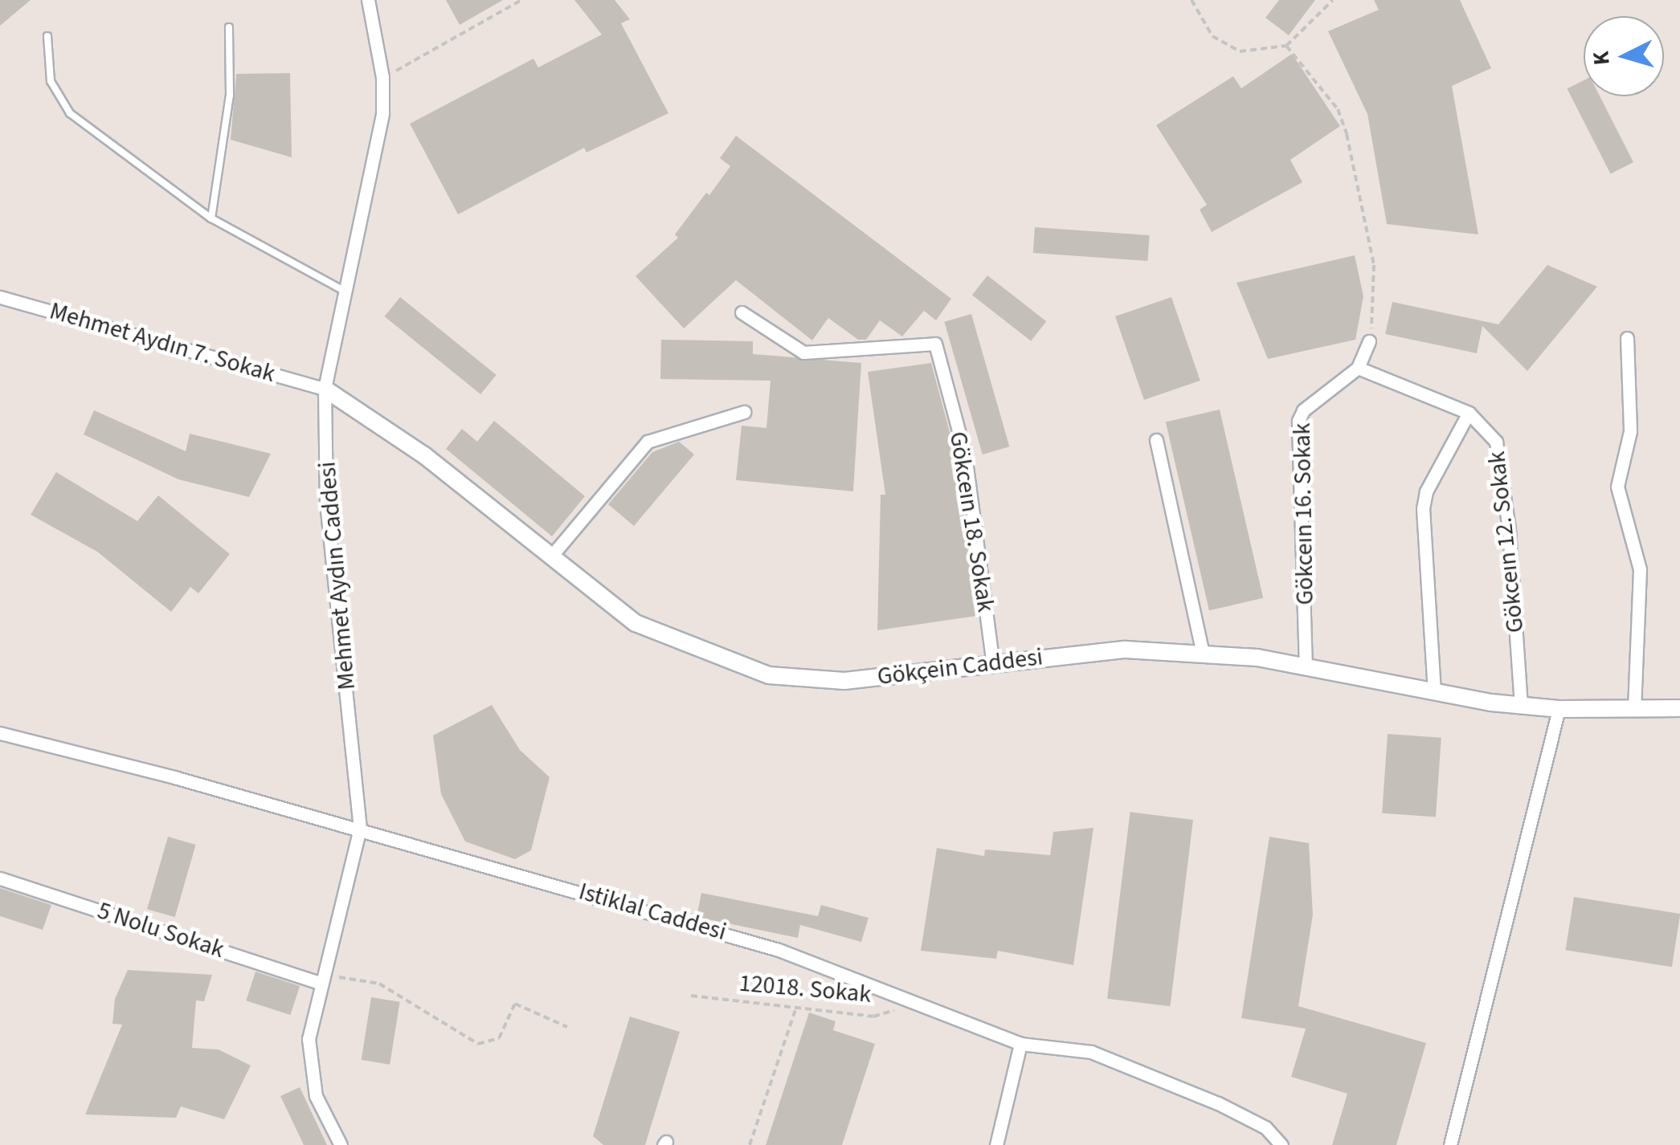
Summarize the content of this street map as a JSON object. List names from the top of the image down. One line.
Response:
{"streets":{"street":["Mehmet Aydın 7. Sokak","Gökceın 16. Sokak","Gökceın 18. Sokak","Gökceın 12. Sokak","Mehmet Aydın Caddesi","Gökçein Caddesi","Istiklal Caddesi","5 Nolu Sokak"],"path":["12018. Sokak"]},"crossings":[["Mehmet Aydın 7. Sokak","Mehmet Aydın Caddesi"],["Mehmet Aydın 7. Sokak","Gökçein Caddesi"],["Gökceın 16. Sokak","Gökceın 12. Sokak"],["Gökceın 16. Sokak","Gökçein Caddesi"],["Gökceın 18. Sokak","Gökçein Caddesi"],["Gökceın 12. Sokak","Gökçein Caddesi"],["Mehmet Aydın Caddesi","Gökçein Caddesi"],["Mehmet Aydın Caddesi","Istiklal Caddesi"],["Mehmet Aydın Caddesi","5 Nolu Sokak"],["Istiklal Caddesi","12018. Sokak"]],"north":"left"}
